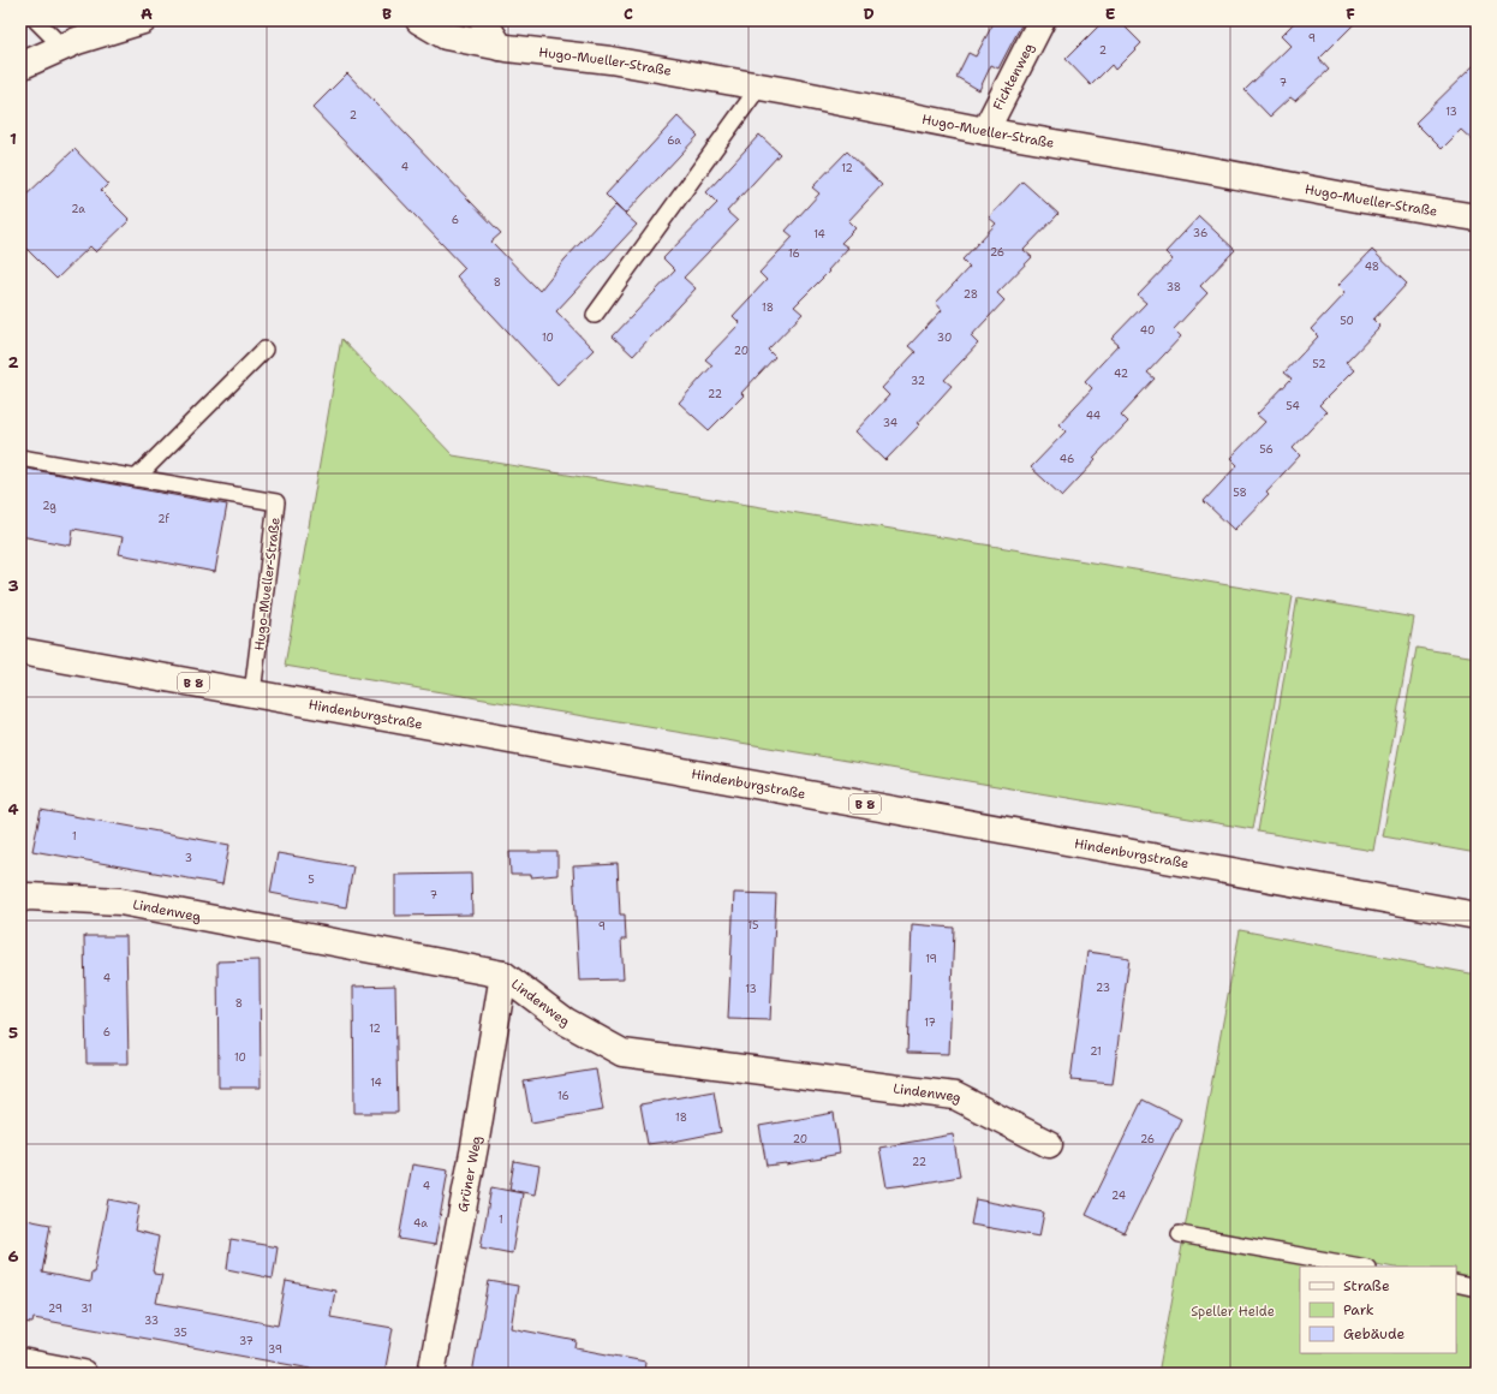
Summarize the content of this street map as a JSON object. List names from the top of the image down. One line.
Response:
{"streets":{"street":["Hugo-Mueller-Straße","Fichtenweg","B 8","Hindenburgstraße","Lindenweg","Grüner Weg"]},"crossings":[["Hugo-Mueller-Straße","Fichtenweg"],["Hugo-Mueller-Straße","Hindenburgstraße"],["Lindenweg","Grüner Weg"]],"parks":["Speller Heide"],"house_numbers":["9","2","7","13","2","6a","4","12","2a","6","36","14","26","16","48","8","38","28","18","50","40","10","30","20","52","42","32","22","54","44","34","56","46","58","2g","2f","1","3","5","7","15","9","19","4","23","13","8","17","12","6","21","10","14","16","18","20","26","22","4","24","1","4a","29","31","33","35","37","39"],"legend":["Straße","Park","Gebäude"],"grid":{"columns":["A","B","C","D","E","F"],"rows":["1","2","3","4","5","6"]}}
